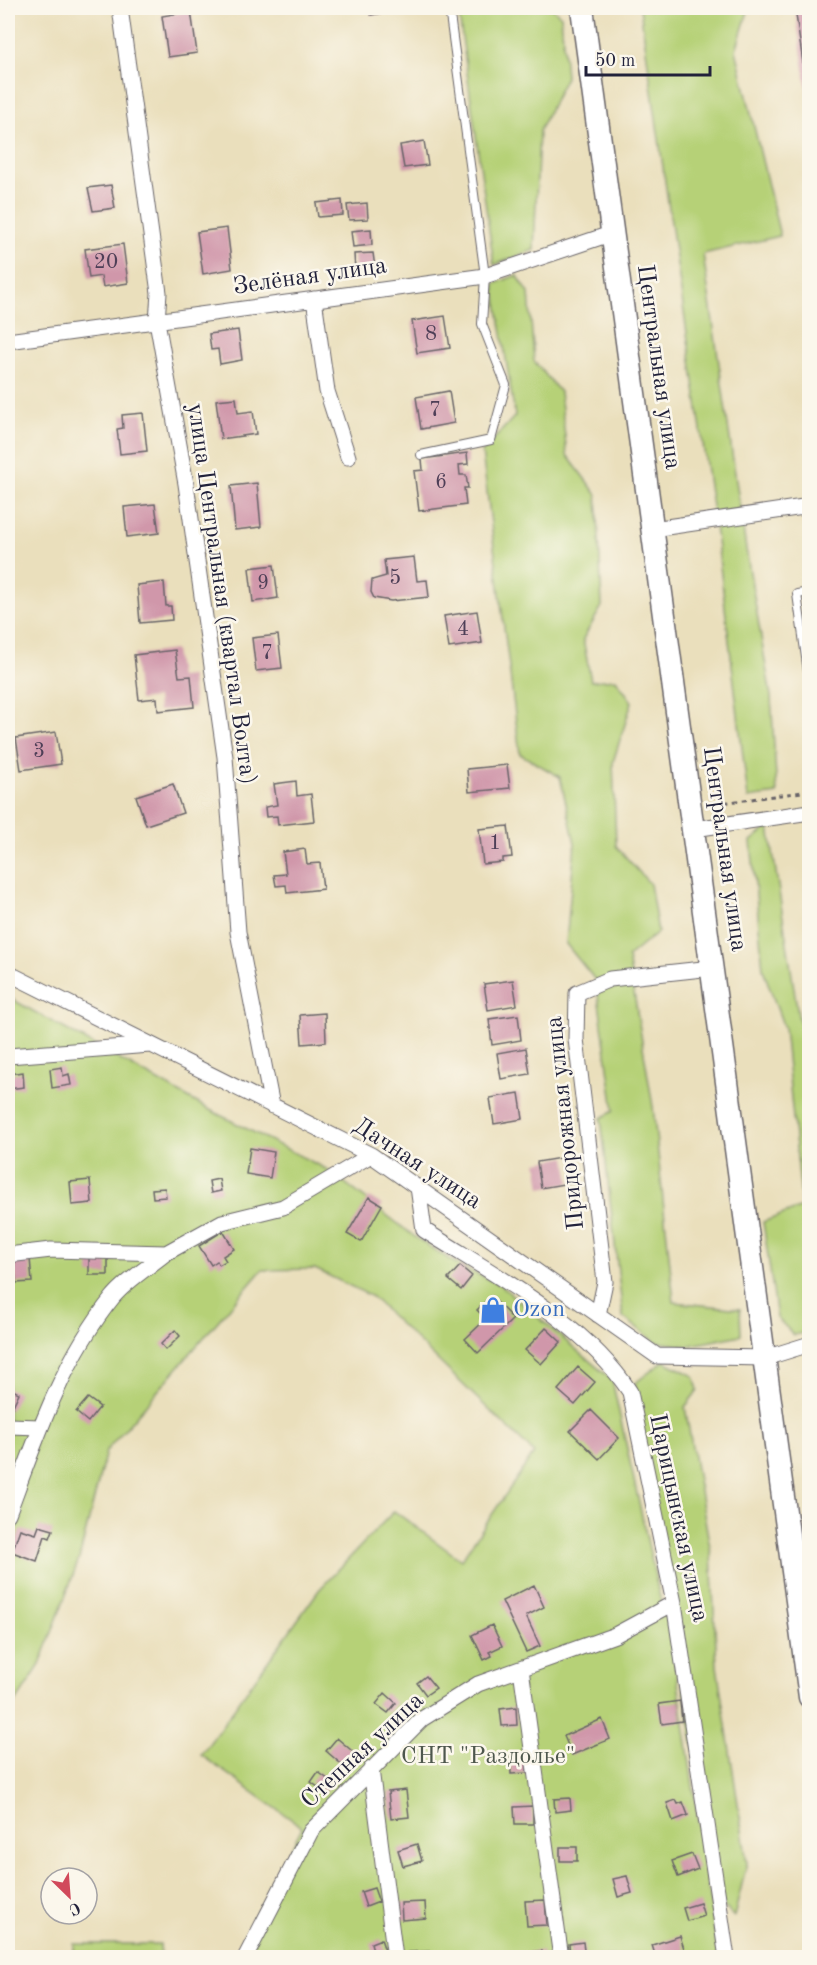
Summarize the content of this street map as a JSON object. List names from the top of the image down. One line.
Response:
{"streets":{"street":["Зелёная улица","Центральная улица","улица Центральная (квартал Волта)","Придорожная улица","Дачная улица","Царицынская улица","Степная улица"]},"crossings":[["Зелёная улица","Центральная улица"],["Зелёная улица","улица Центральная (квартал Волта)"],["Центральная улица","Придорожная улица"],["Центральная улица","Дачная улица"],["улица Центральная (квартал Волта)","Дачная улица"],["Придорожная улица","Дачная улица"],["Дачная улица","Царицынская улица"],["Царицынская улица","Степная улица"]],"parks":["СНТ \"Раздолье\""],"places":{"shop":["Ozon"]},"house_numbers":["20","8","7","6","5","9","4","7","3","1"],"scale_bar":"50 m","north":"bottom right"}
